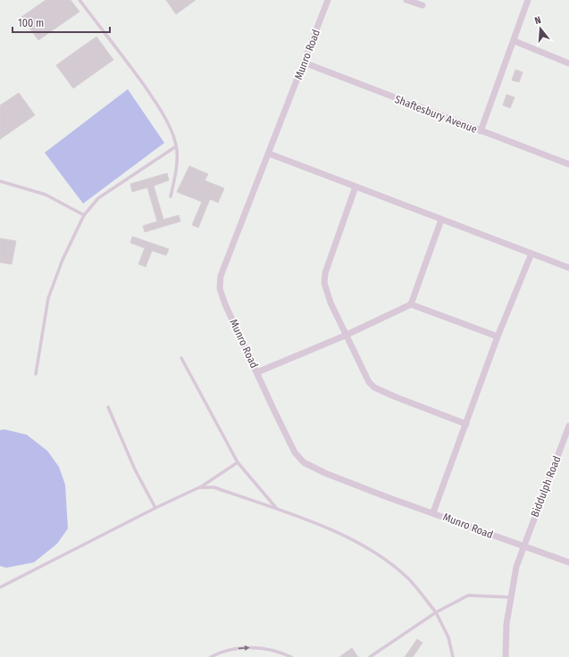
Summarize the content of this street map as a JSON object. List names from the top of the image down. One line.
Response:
{"streets":{"street":["Munro Road","Shaftesbury Avenue","Biddulph Road"]},"crossings":[["Munro Road","Shaftesbury Avenue"],["Munro Road","Biddulph Road"]],"scale_bar":"100 m","north":"top"}
